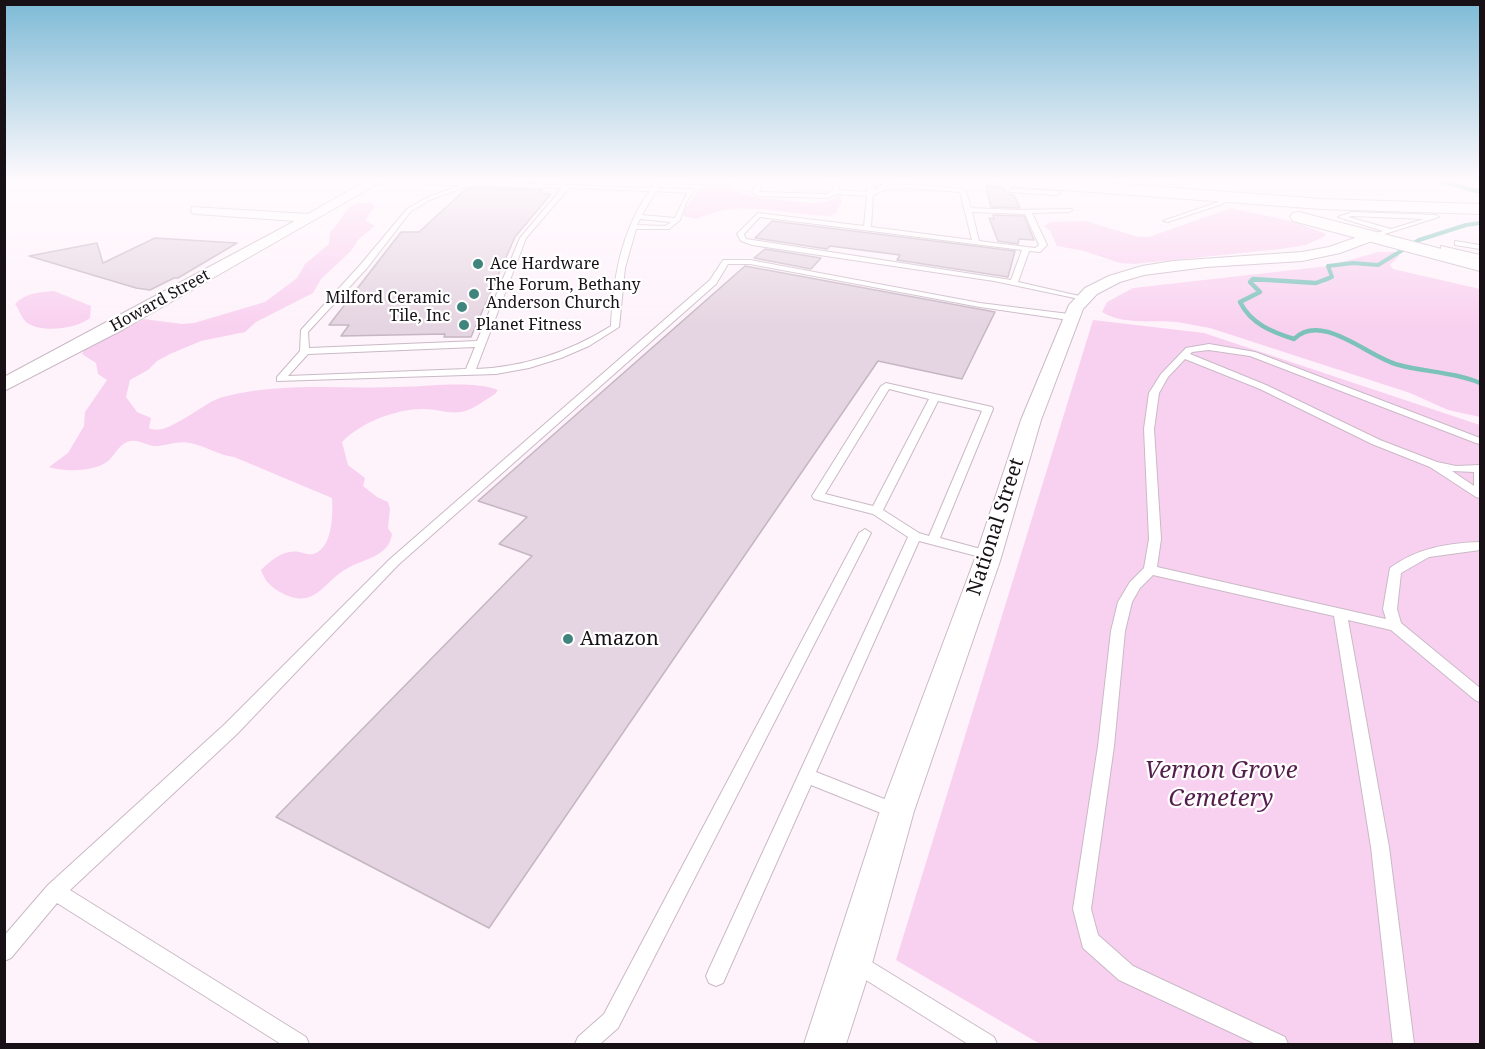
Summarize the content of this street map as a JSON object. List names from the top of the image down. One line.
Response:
{"streets":{"street":["Howard Street","National Street"]},"parks":["Vernon Grove Cemetery"],"places":["Ace Hardware","The Forum, Bethany Anderson Church","Milford Ceramic Tile, Inc","Planet Fitness","Amazon"]}
